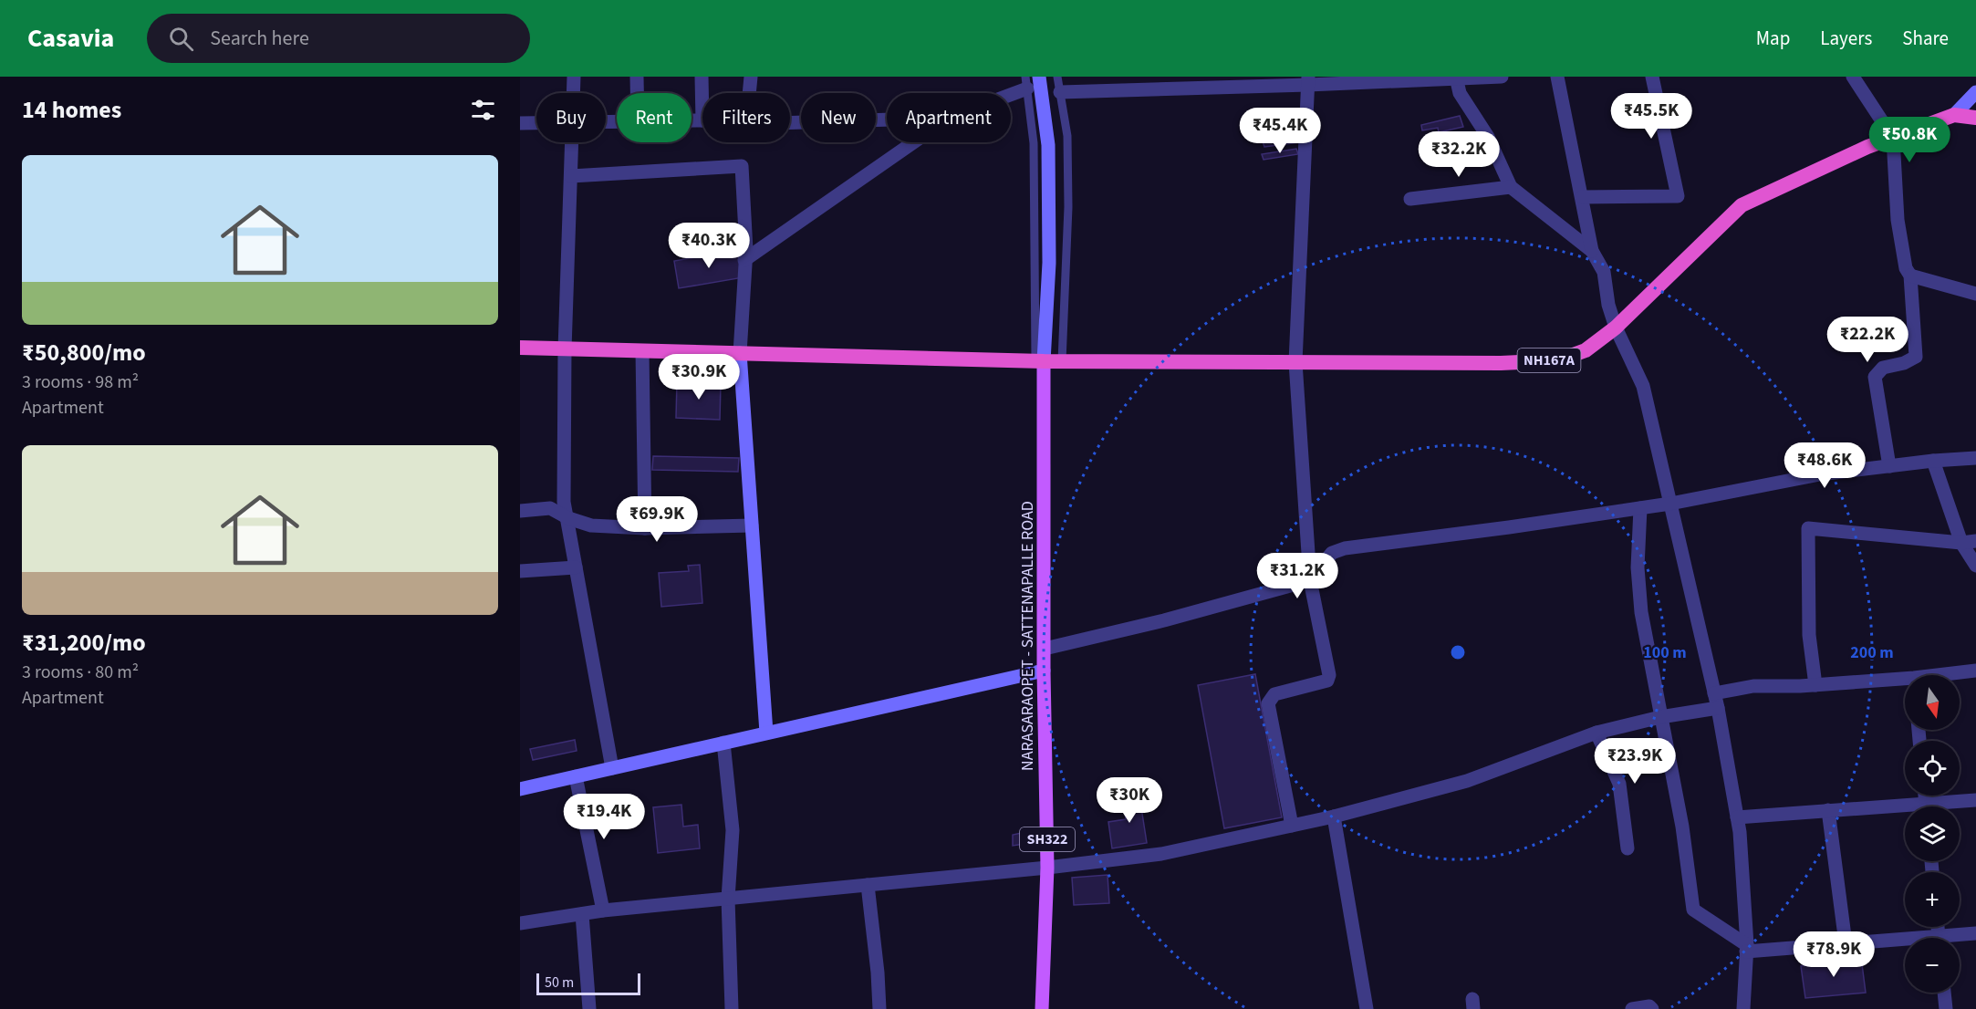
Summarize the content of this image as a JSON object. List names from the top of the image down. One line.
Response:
{"streets":{"highway":["NH167A"],"main road":["NARASARAOPET - SATTENAPALLE ROAD","SH322"]},"crossings":[["NH167A","NARASARAOPET - SATTENAPALLE ROAD"]],"scale_bar":"50 m","north":"bottom","page":{"header":"Casavia","search":"Search here","nav":["Map","Layers","Share"],"heading":"14 homes","price":["₹45.5K","₹45.4K","₹50.8K","₹32.2K","₹40.3K","₹22.2K","₹30.9K","₹48.6K","₹69.9K","₹31.2K","₹23.9K","₹30K","₹19.4K","₹78.9K"],"chip":["Buy","Rent","Filters","New","Apartment"],"list":[{"name":"₹50,800/mo","note":"3 rooms · 98 m² · Apartment"},{"name":"₹31,200/mo","note":"3 rooms · 80 m² · Apartment"}],"map_buttons":["+","−"],"scale":"50 m"},"rings":["100 m","200 m"]}
